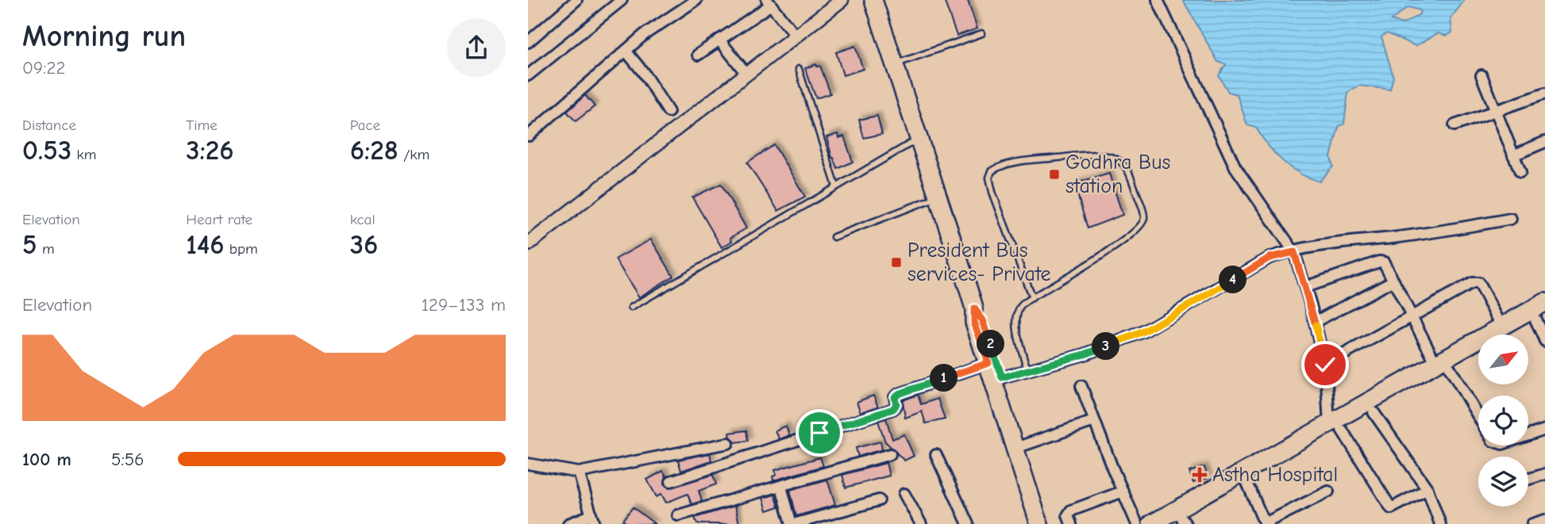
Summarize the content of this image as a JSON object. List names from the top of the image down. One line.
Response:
{"places":{"transit":["Godhra Bus station","President Bus services- Private"],"health":["Astha Hospital"]},"north":"top right","page":{"heading":["Morning run","09:22"],"stats":[["Distance","0.53 km"],["Time","3:26"],["Pace","6:28 /km"],["Elevation","5 m"],["Heart rate","146 bpm"],["kcal","36"]],"pins":["4","2","3","1"],"chart":["Elevation","129–133 m"],"list":[{"name":"100 m","note":"5:56"}]}}
